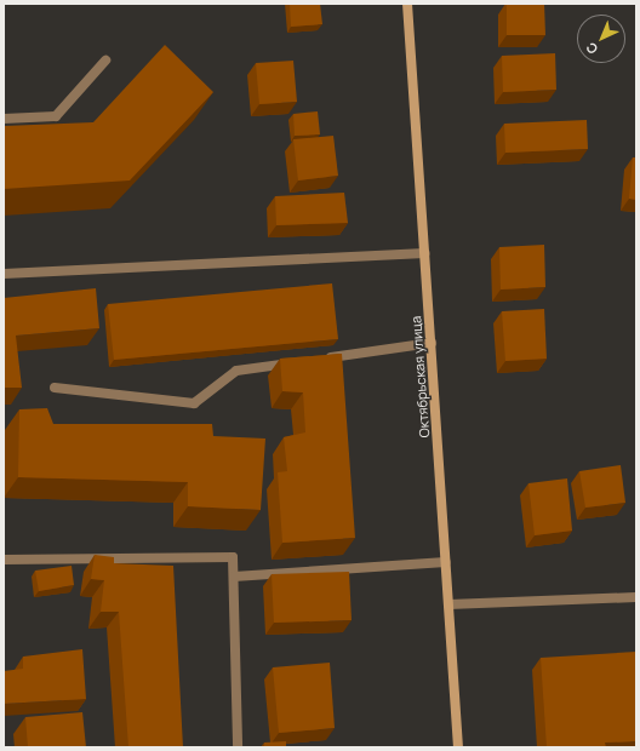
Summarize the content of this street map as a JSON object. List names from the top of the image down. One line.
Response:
{"streets":{"main road":["Октябрьская улица"]},"north":"bottom left"}
